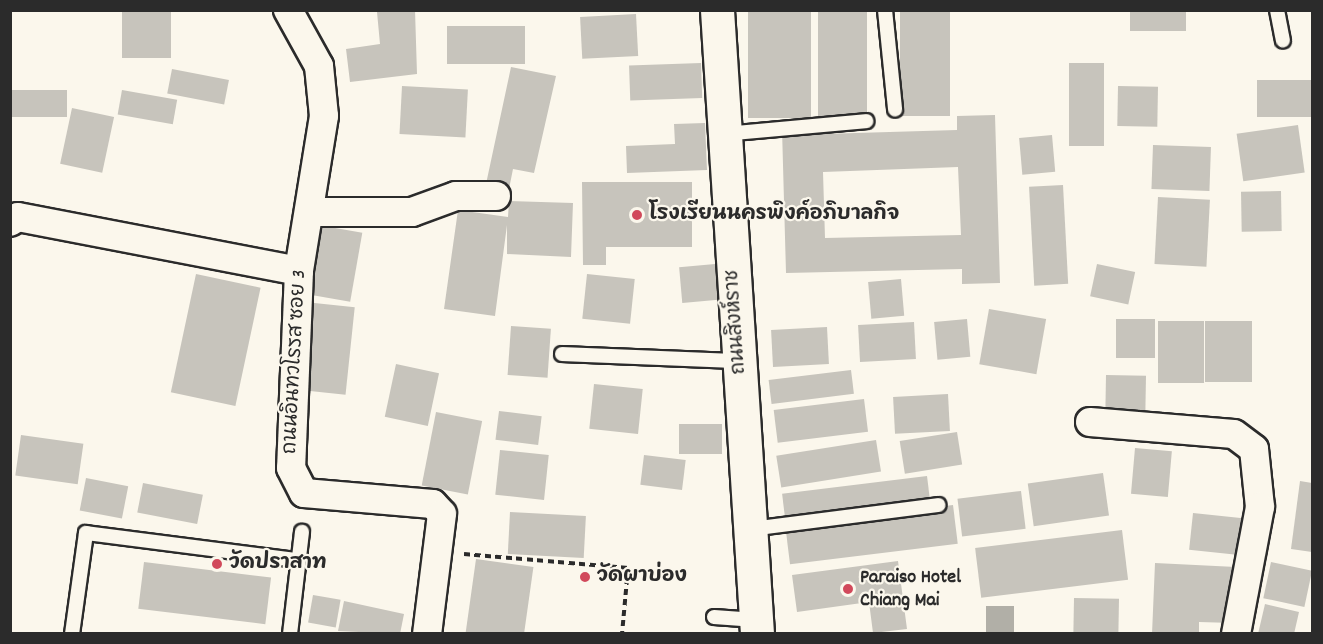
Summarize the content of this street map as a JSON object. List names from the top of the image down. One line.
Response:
{"streets":{"street":["ถนนสิงห์ราช","ถนนอินทวโรรส ซอย 3"]},"places":["โรงเรียนนครพิงค์อภิบาลกิจ","วัดปราสาท","วัดผาบ่อง","Paraiso Hotel Chiang Mai"]}
